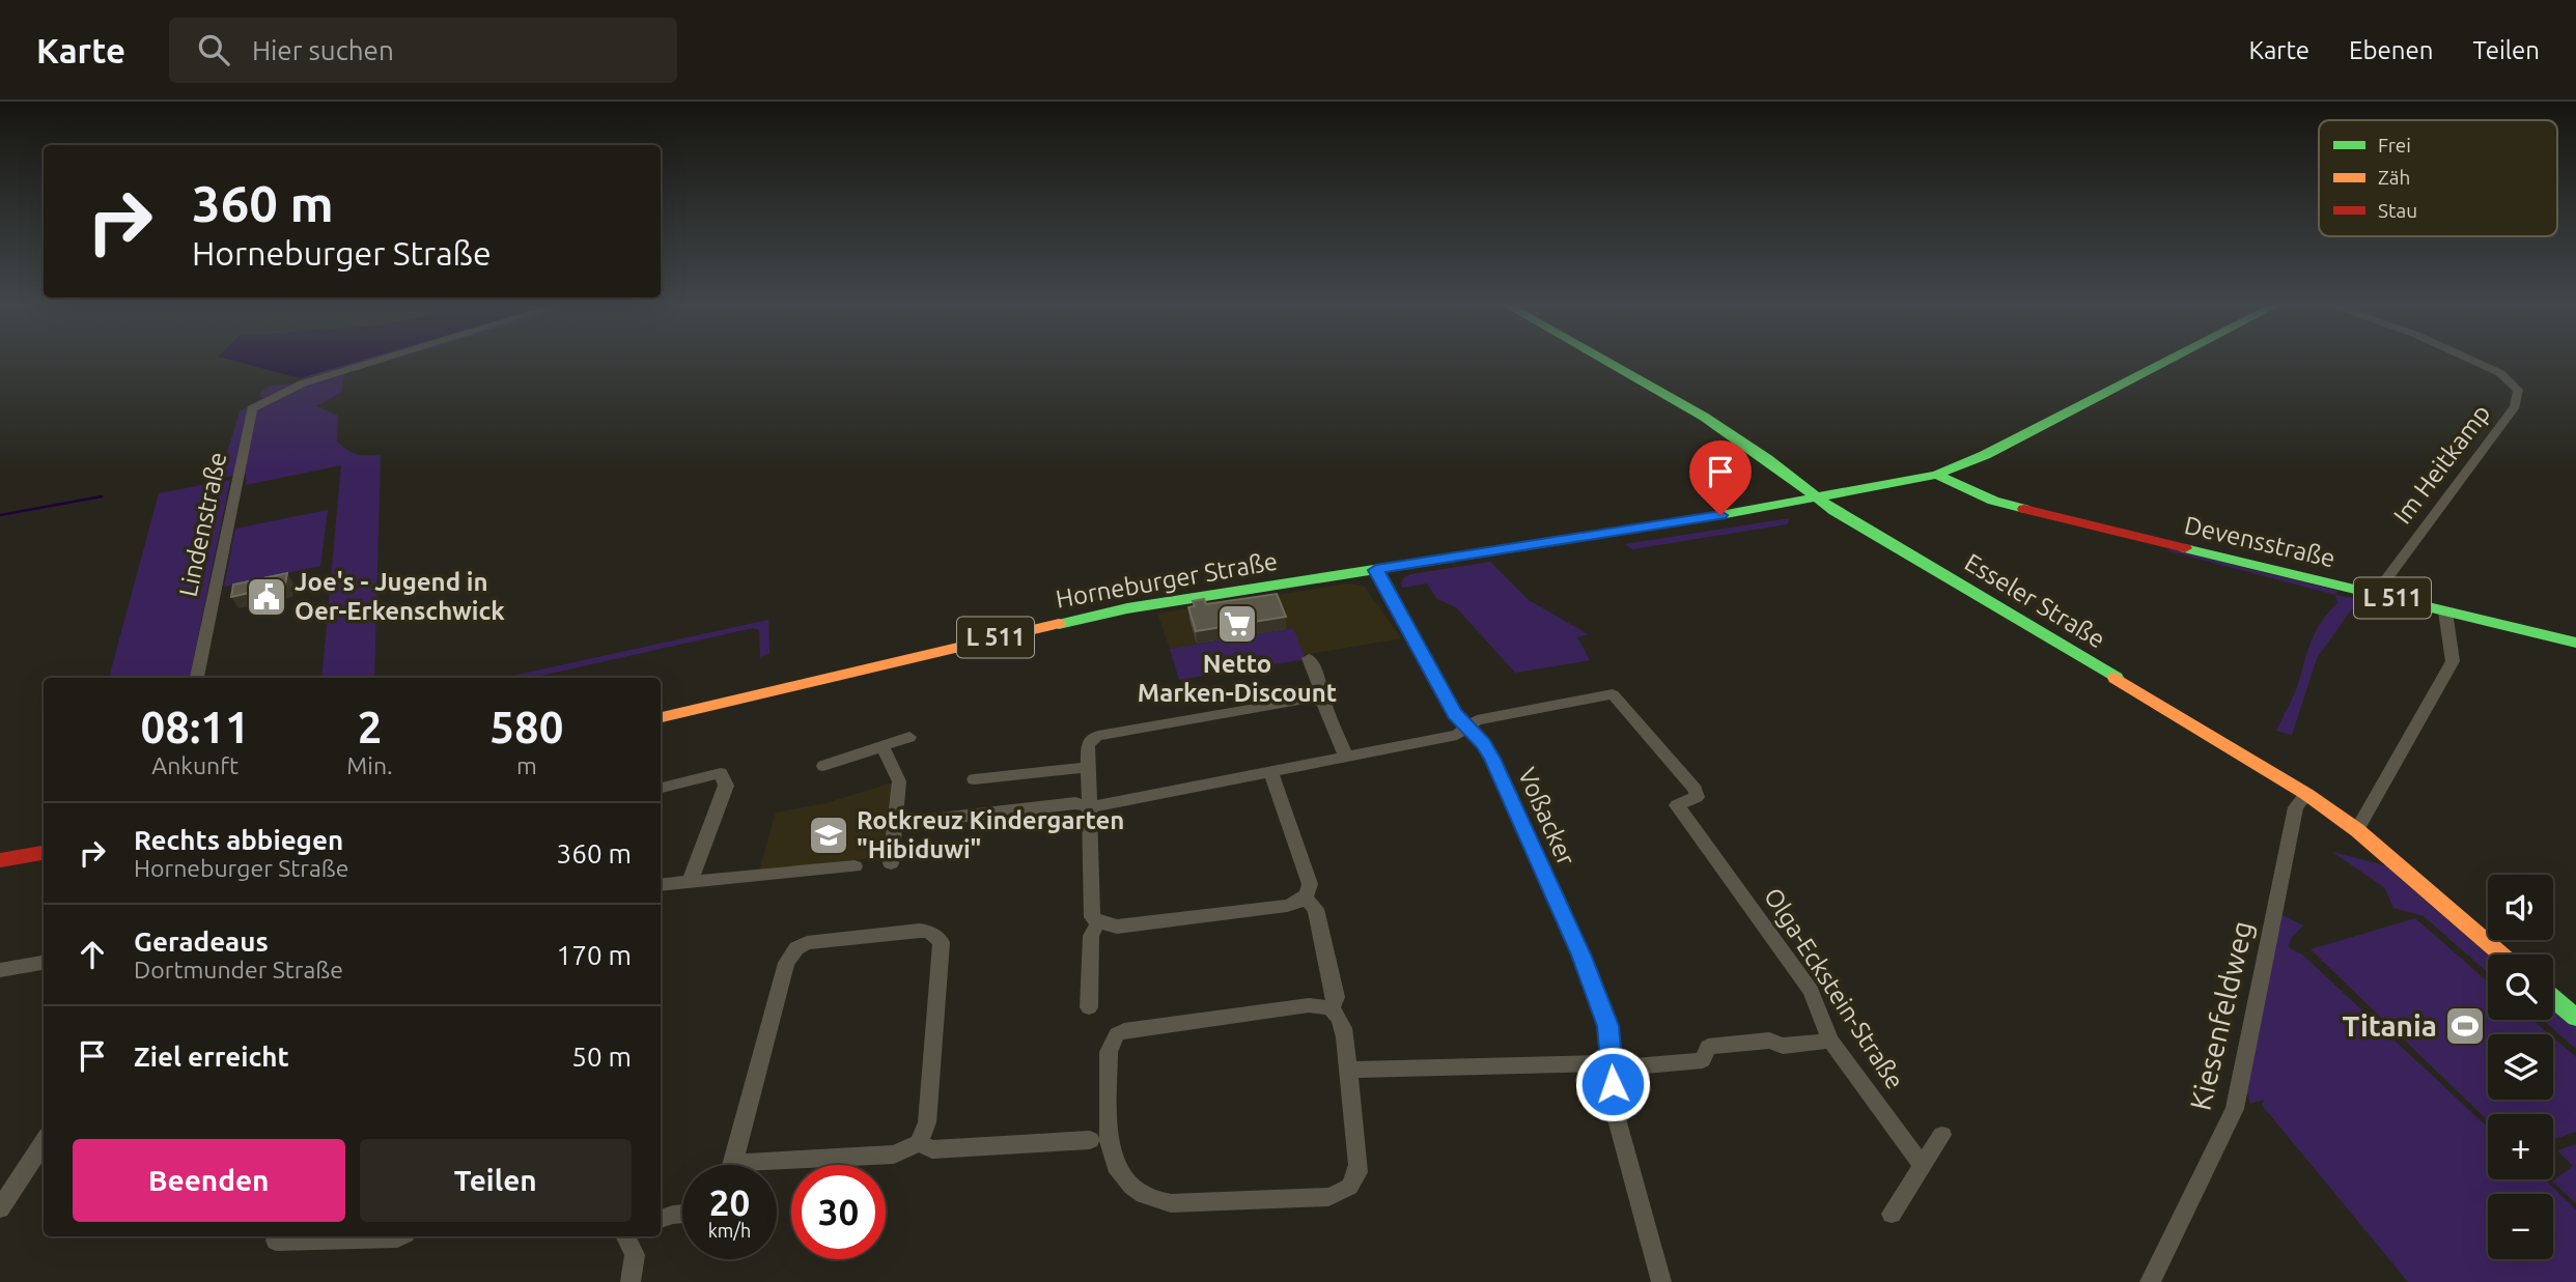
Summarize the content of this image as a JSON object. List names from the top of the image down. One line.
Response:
{"streets":{"main road":["Devensstraße","Horneburger Straße","L 511","Esseler Straße"],"street":["Im Heitkamp","Lindenstraße","Voßacker","Olga-Eckstein-Straße","Kiesenfeldweg"]},"crossings":[["Im Heitkamp","Devensstraße"],["Devensstraße","L 511"],["Horneburger Straße","L 511"],["Horneburger Straße","Esseler Straße"],["Horneburger Straße","Voßacker"],["L 511","Esseler Straße"],["Esseler Straße","Kiesenfeldweg"],["Voßacker","Olga-Eckstein-Straße"]],"places":{"public building":["Joe's - Jugend in Oer-Erkenschwick"],"supermarket":["Netto Marken-Discount"],"school or university":["Rotkreuz Kindergarten \"Hibiduwi\""],"sports":["Titania"]},"legend":["Frei","Zäh","Stau"],"page":{"header":"Karte","search":"Hier suchen","nav":["Karte","Ebenen","Teilen"],"turn":["360 m","Horneburger Straße"],"eta":["08:11","Ankunft","2","Min.","580","m"],"list":[{"name":"Rechts abbiegen","note":"Horneburger Straße","value":"360 m"},{"name":"Geradeaus","note":"Dortmunder Straße","value":"170 m"},{"name":"Ziel erreicht","value":"50 m"}],"map_buttons":["+","−"],"buttons":["Beenden","Teilen"],"speed":"20 km/h","limit":"30"}}
